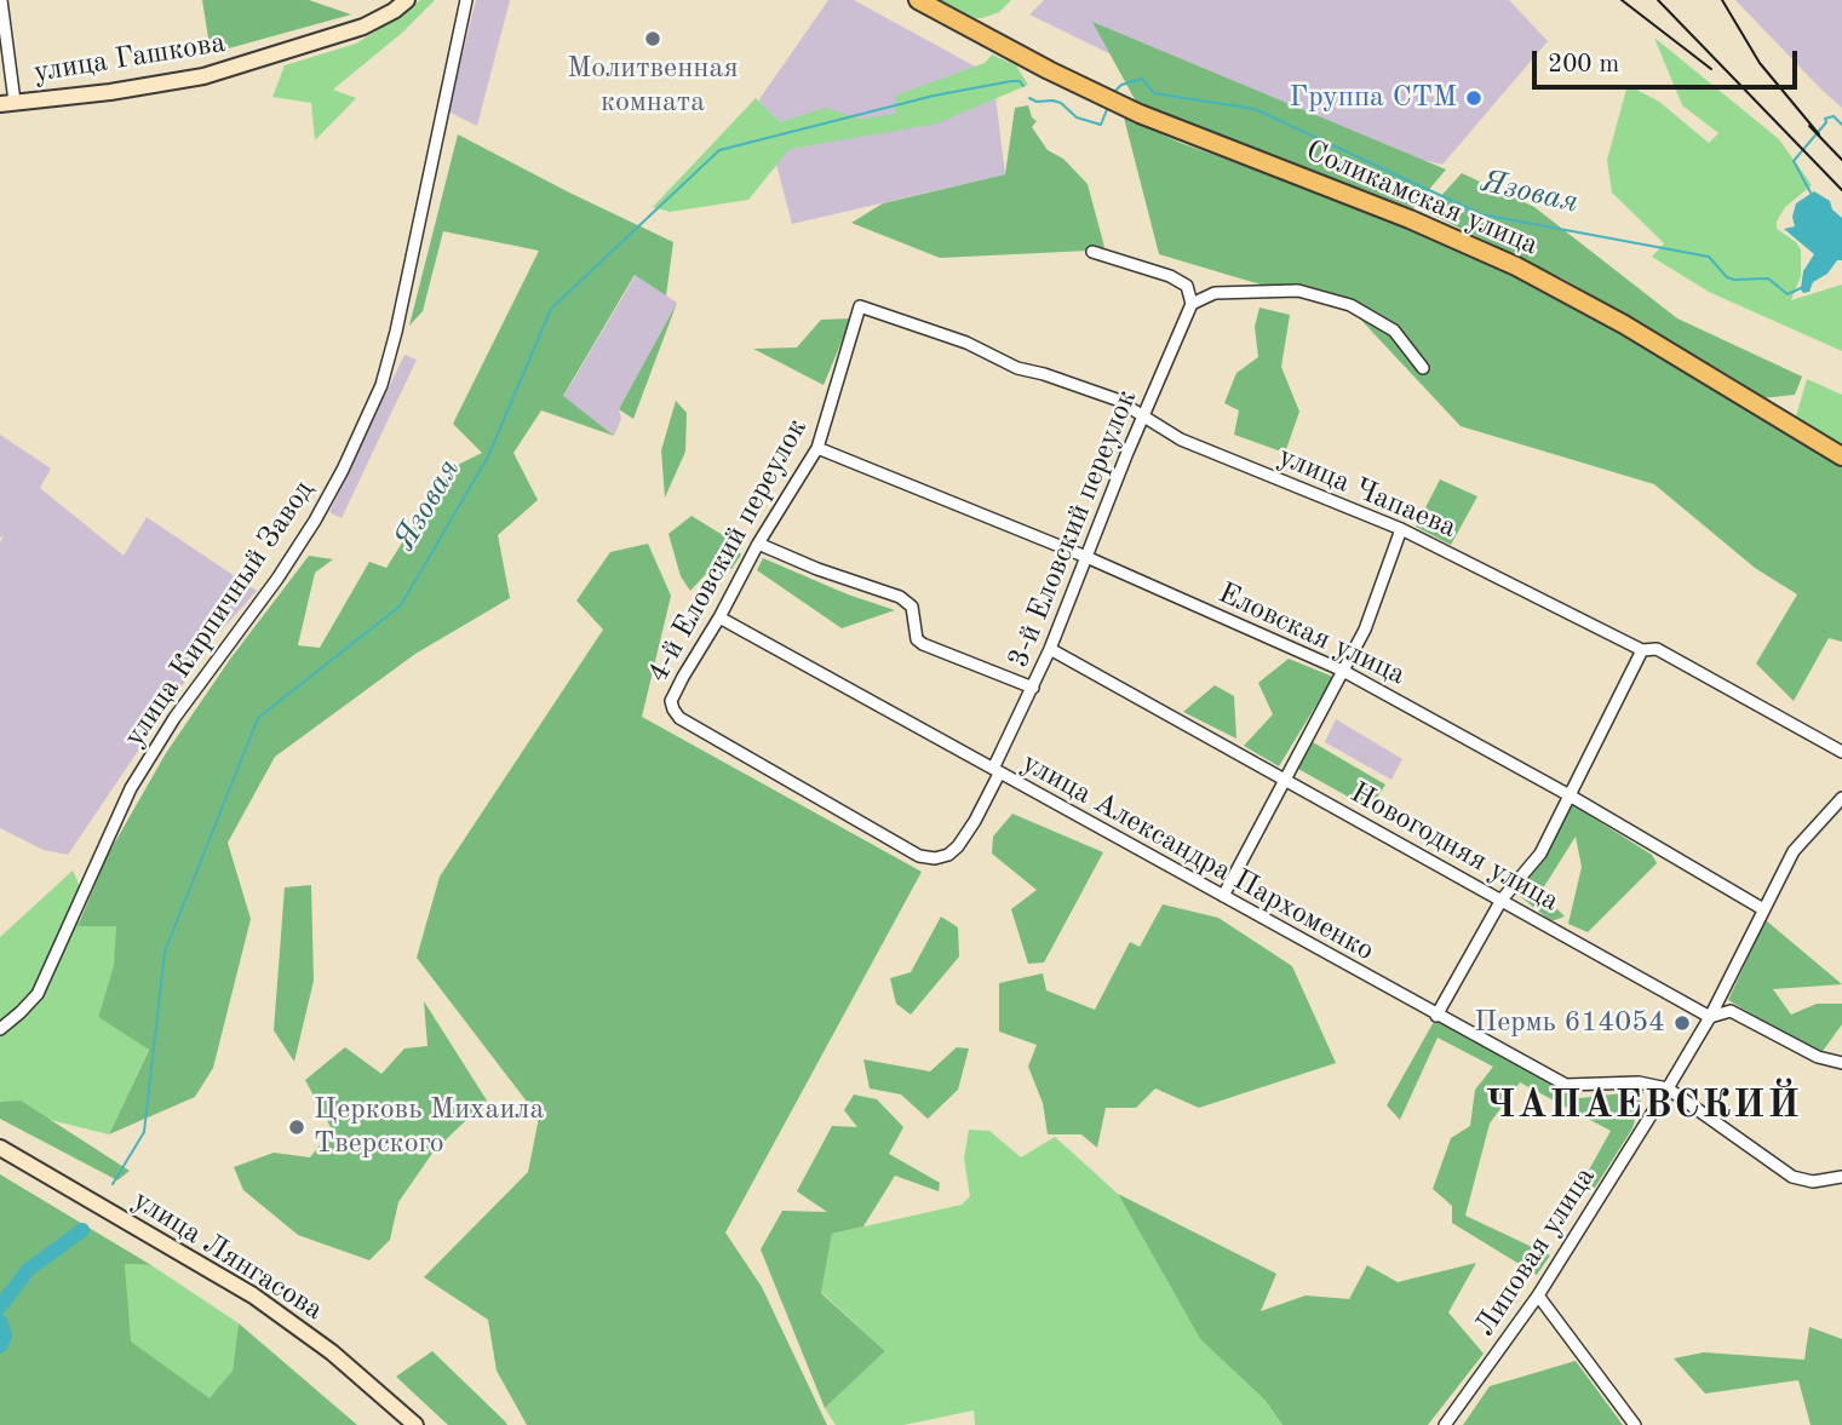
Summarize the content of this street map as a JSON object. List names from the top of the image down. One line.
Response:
{"streets":{"main road":["улица Гашкова","Соликамская улица","улица Лянгасова"],"street":["улица Чапаева","3-й Еловский переулок","4-й Еловский переулок","улица Кирпичный Завод","Еловская улица","Новогодняя улица","улица Александра Пархоменко","Липовая улица"]},"crossings":[["улица Чапаева","3-й Еловский переулок"],["улица Чапаева","4-й Еловский переулок"],["3-й Еловский переулок","4-й Еловский переулок"],["3-й Еловский переулок","Еловская улица"],["3-й Еловский переулок","Новогодняя улица"],["3-й Еловский переулок","улица Александра Пархоменко"],["4-й Еловский переулок","Еловская улица"],["4-й Еловский переулок","улица Александра Пархоменко"],["Еловская улица","Липовая улица"],["Новогодняя улица","Липовая улица"],["улица Александра Пархоменко","Липовая улица"]],"districts":["ЧАПАЕВСКИЙ"],"water":["Язовая"],"places":["Молитвенная комната","Группа СТМ","Пермь 614054","Церковь Михаила Тверского"],"scale_bar":"200 m"}
